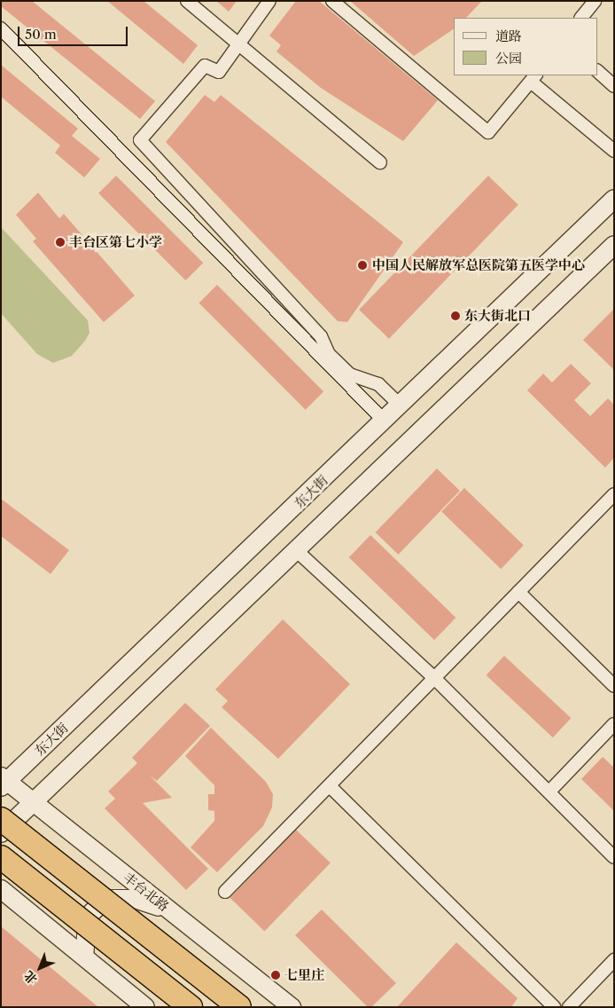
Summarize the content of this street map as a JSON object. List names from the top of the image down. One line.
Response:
{"streets":{"main road":["东大街","丰台北路"]},"crossings":[["东大街","丰台北路"]],"places":["丰台区第七小学","中国人民解放军总医院第五医学中心","东大街北口","七里庄"],"legend":["道路","公园"],"scale_bar":"50 m","north":"bottom left"}
